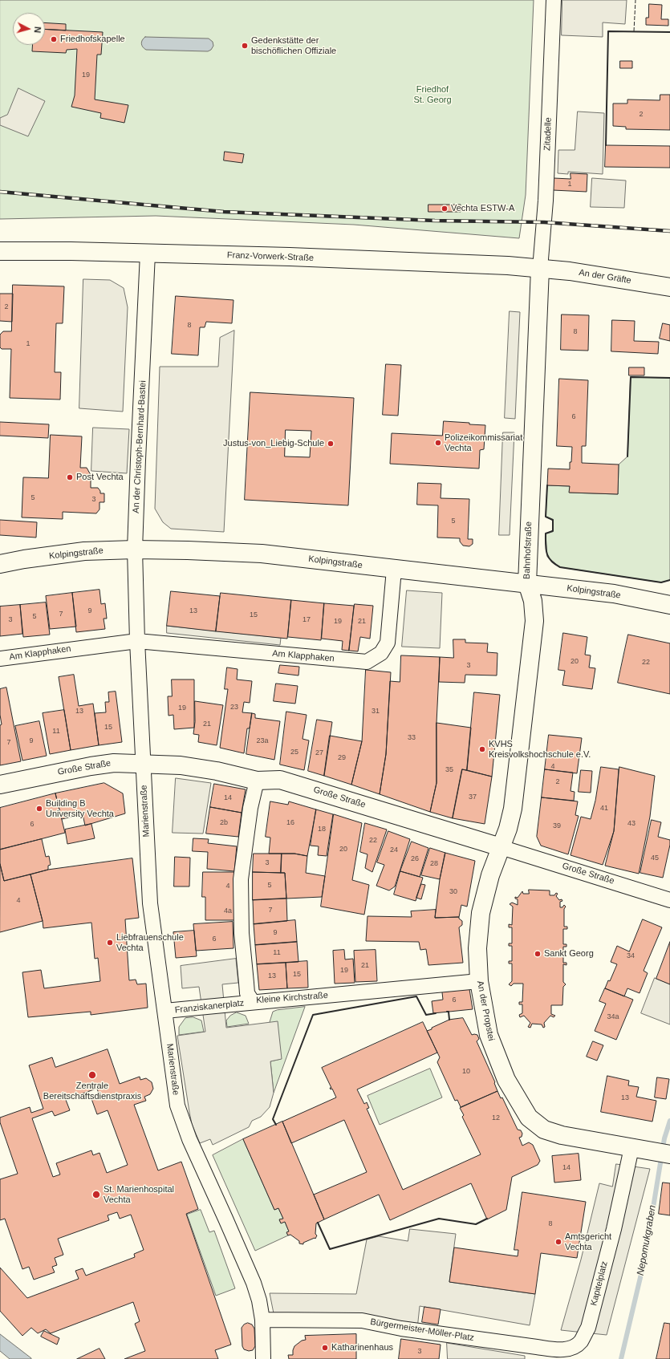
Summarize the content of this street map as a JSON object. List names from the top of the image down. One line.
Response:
{"streets":{"street":["Zitadelle","Franz-Vorwerk-Straße","An der Gräfte","An der Christoph-Bernhard-Bastei","Bahnhofstraße","Kolpingstraße","Am Klapphaken","Große Straße","Marienstraße","Kleine Kirchstraße","Franziskanerplatz","An der Propstei","Kapitelplatz","Bürgermeister-Möller-Platz"]},"crossings":[["Zitadelle","Franz-Vorwerk-Straße"],["Zitadelle","An der Gräfte"],["Zitadelle","Bahnhofstraße"],["Franz-Vorwerk-Straße","An der Gräfte"],["Franz-Vorwerk-Straße","An der Christoph-Bernhard-Bastei"],["Franz-Vorwerk-Straße","Bahnhofstraße"],["An der Gräfte","Bahnhofstraße"],["An der Christoph-Bernhard-Bastei","Kolpingstraße"],["An der Christoph-Bernhard-Bastei","Am Klapphaken"],["Bahnhofstraße","Kolpingstraße"],["Bahnhofstraße","Große Straße"],["Bahnhofstraße","An der Propstei"],["Kolpingstraße","Am Klapphaken"],["Große Straße","Marienstraße"],["Große Straße","Kleine Kirchstraße"],["Große Straße","An der Propstei"],["Marienstraße","Franziskanerplatz"],["Marienstraße","Bürgermeister-Möller-Platz"],["Kleine Kirchstraße","Franziskanerplatz"],["Kleine Kirchstraße","An der Propstei"],["An der Propstei","Kapitelplatz"],["Kapitelplatz","Bürgermeister-Möller-Platz"]],"water":["Nepomukgraben"],"parks":["Friedhof St. Georg"],"places":["Friedhofskapelle","Gedenkstätte der bischöflichen Offiziale","Vechta ESTW-A","Polizeikommissariat Vechta","Justus-von_Liebig-Schule","Post Vechta","KVHS Kreisvolkshochschule e.V.","Building B University Vechta","Liebfrauenschule Vechta","Sankt Georg","Zentrale Bereitschaftsdienstpraxis","St. Marienhospital Vechta","Amtsgericht Vechta","Katharinenhaus"],"house_numbers":["19","2","1","2","8","8","1","6","5","3","5","9","13","7","15","5","3","17","19","21","20","22","3","23","19","13","31","21","15","11","33","9","23a","7","25","27","29","4","35","2","37","14","41","2b","16","43","6","39","18","22","20","24","45","26","3","28","5","4","30","4","7","4a","9","6","11","34","21","19","15","13","6","34a","10","13","12","14","8","3"],"north":"right"}
